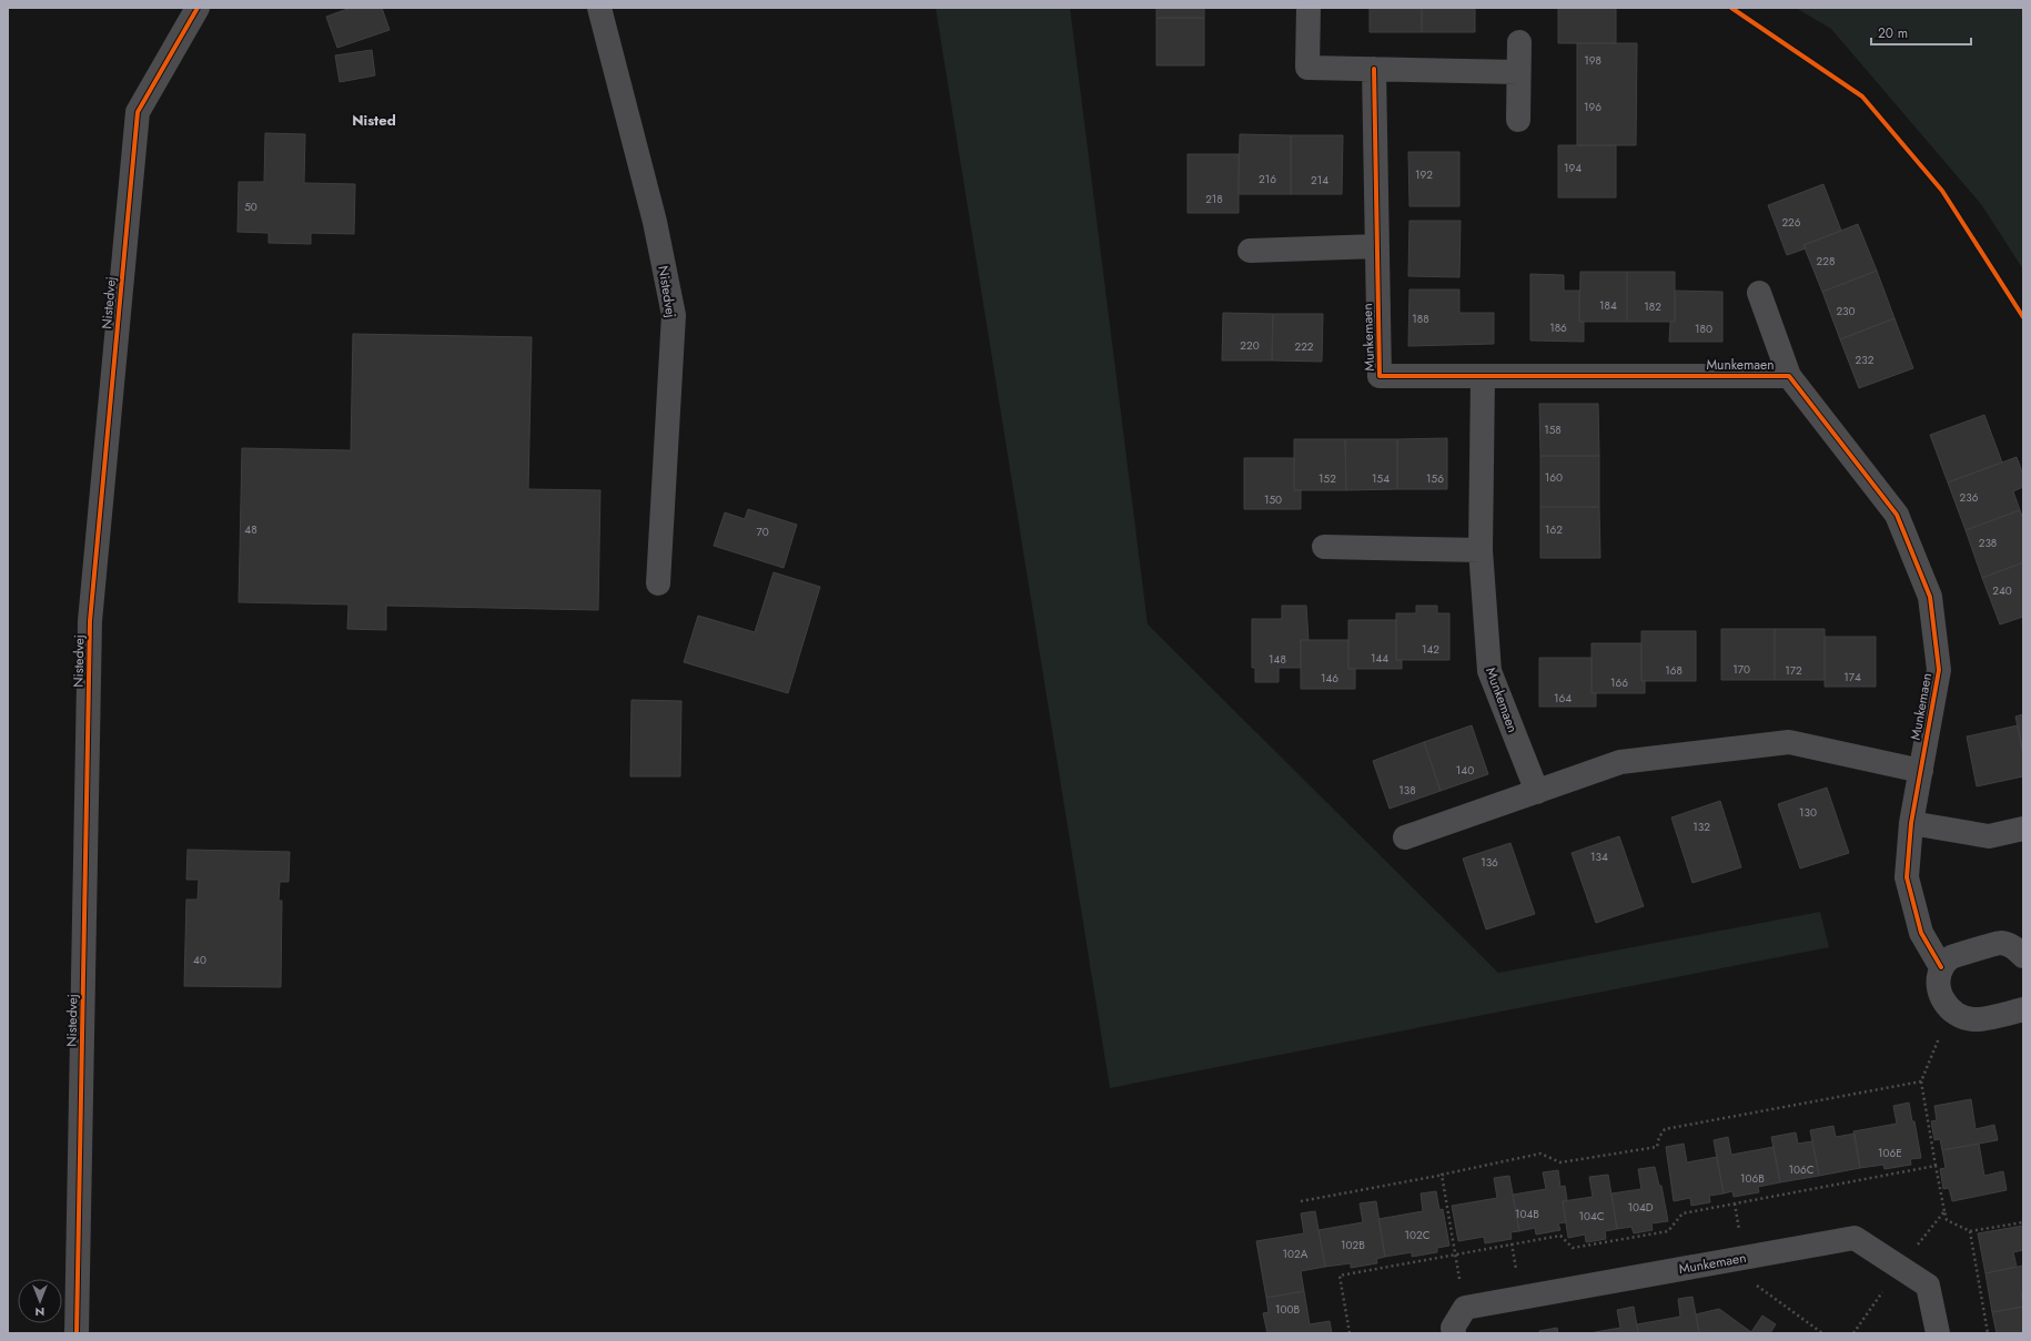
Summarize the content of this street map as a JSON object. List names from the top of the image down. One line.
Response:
{"streets":{"street":["Nistedvej","Munkemaen"]},"districts":["Nisted"],"house_numbers":["198","196","194","192","216","214","218","50","226","228","184","182","230","188","186","180","220","222","232","158","160","152","154","156","236","150","48","162","70","238","240","142","144","148","170","168","172","174","146","166","164","140","138","130","132","134","136","40","106E","106C","106B","104D","104B","104C","102C","102B","102A","100B"],"scale_bar":"20 m","north":"bottom"}
